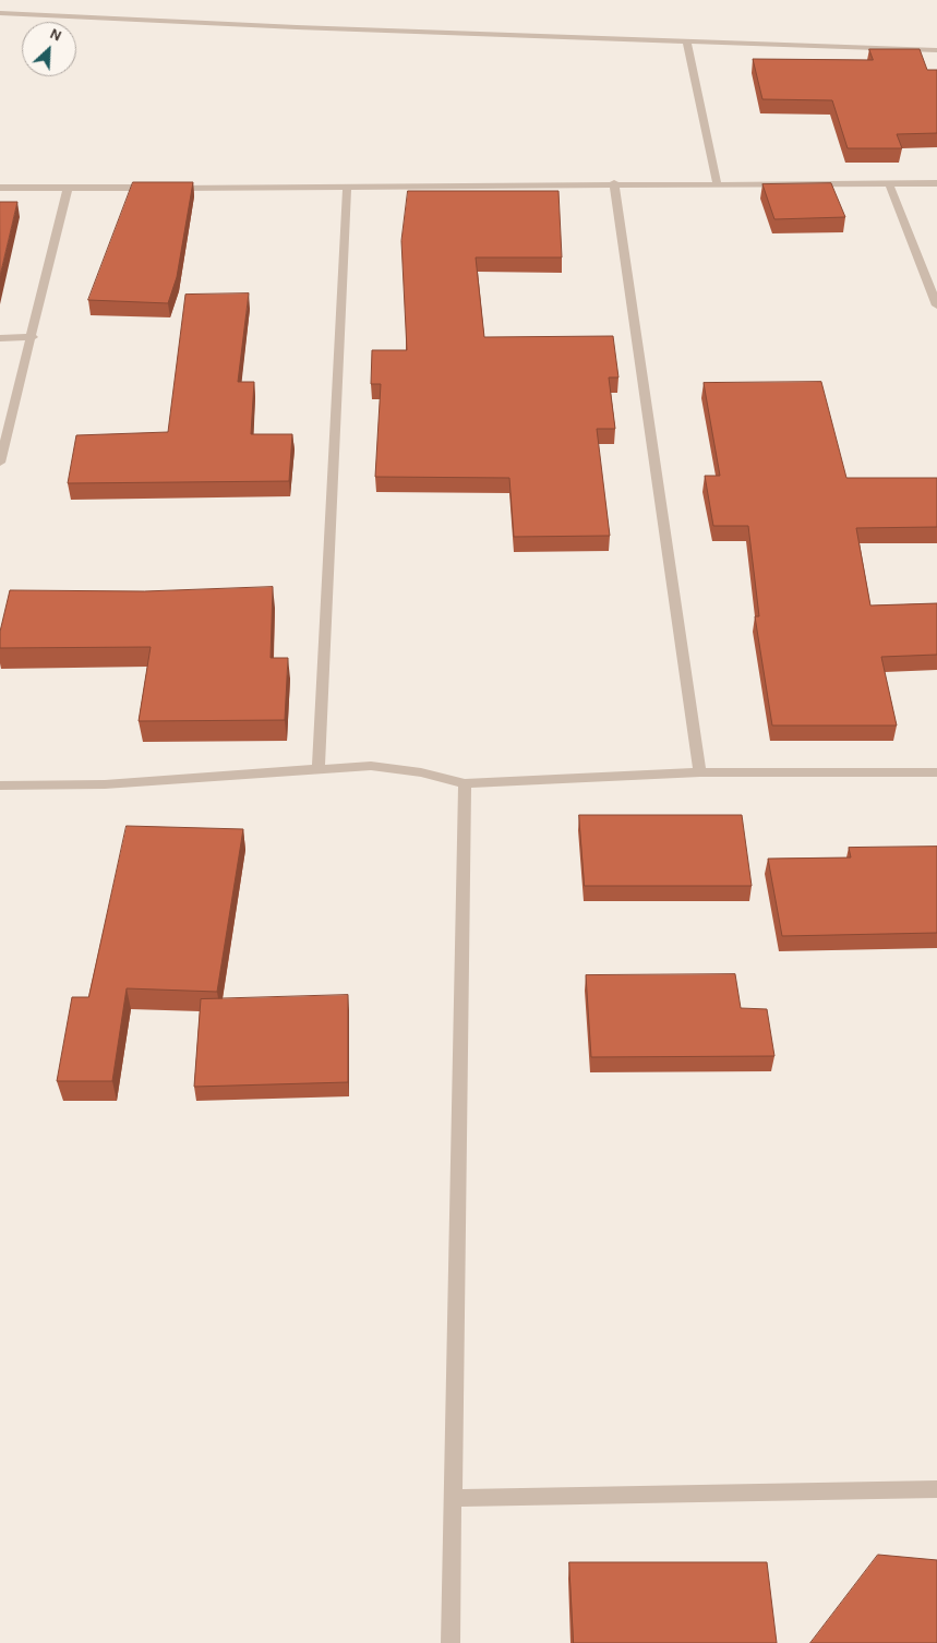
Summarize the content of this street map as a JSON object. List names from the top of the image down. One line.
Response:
{"north":"top right"}
